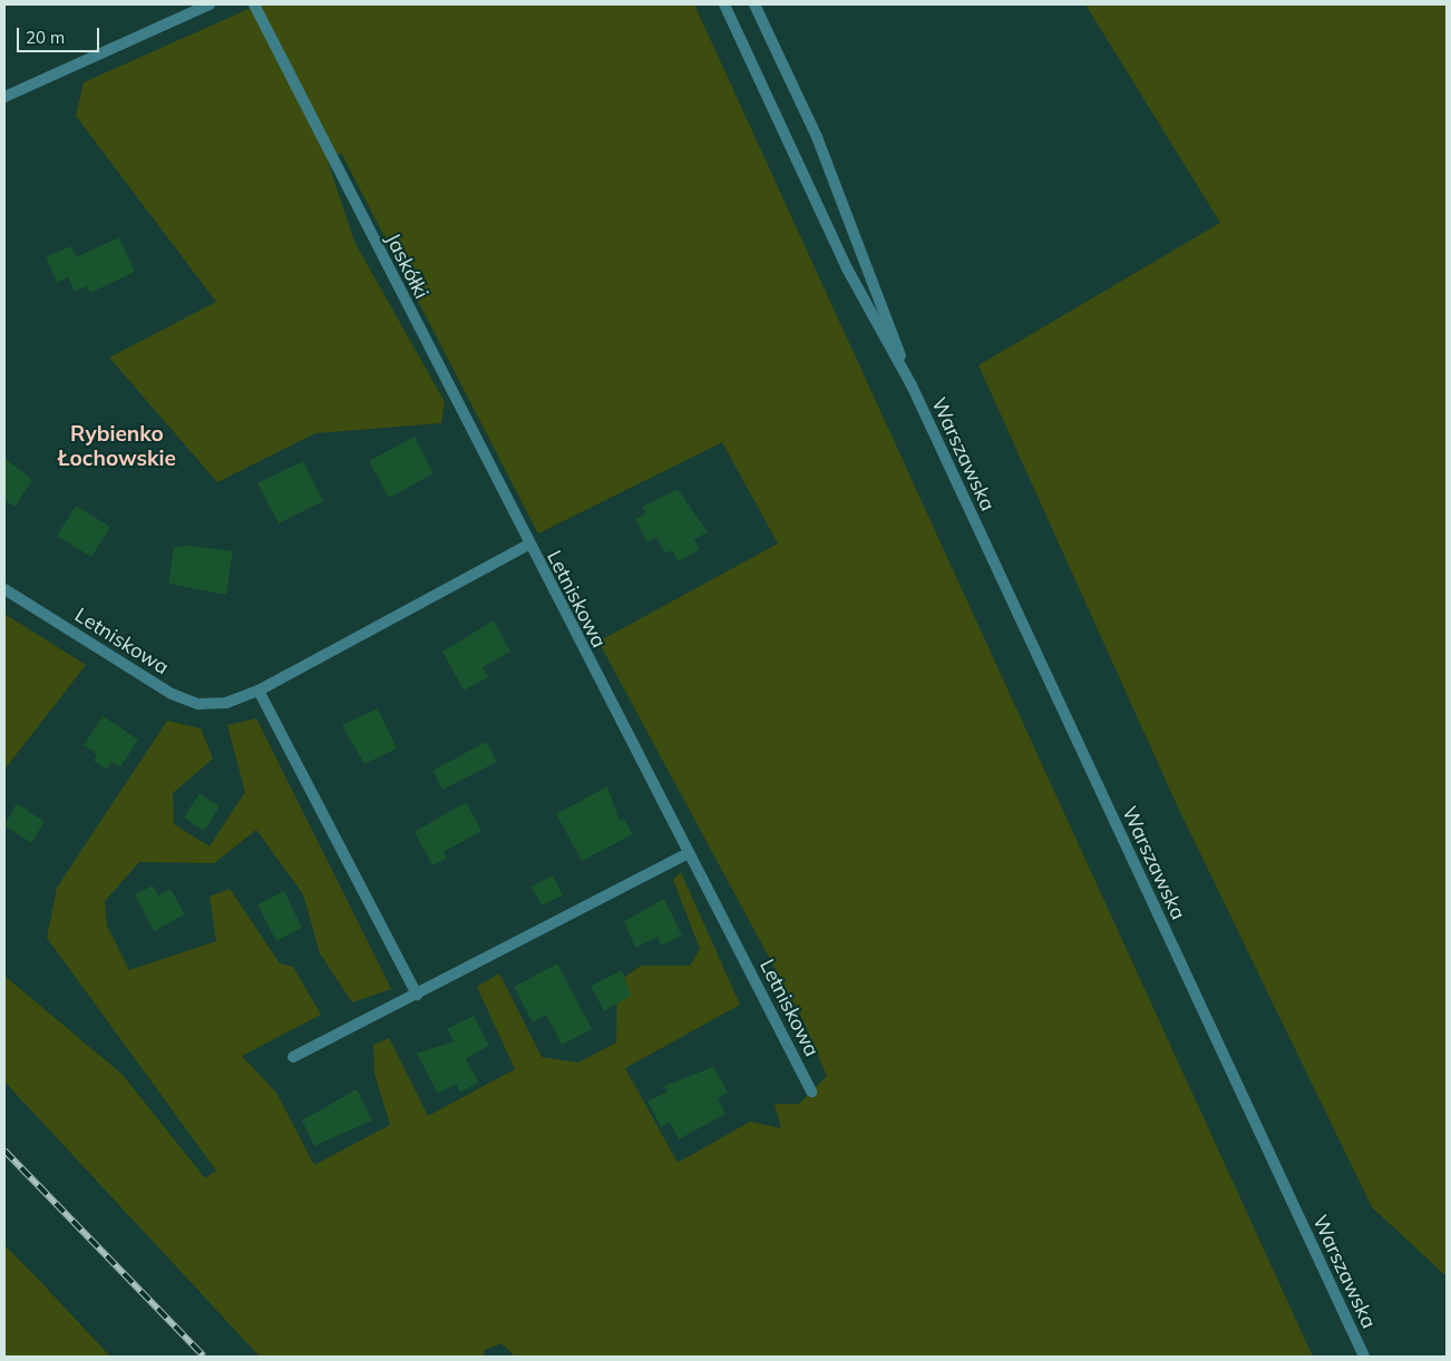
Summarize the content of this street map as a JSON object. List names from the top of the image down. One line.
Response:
{"streets":{"street":["Jaskółki","Warszawska","Letniskowa"]},"crossings":[["Jaskółki","Letniskowa"]],"districts":["Rybienko Łochowskie"],"scale_bar":"20 m"}
